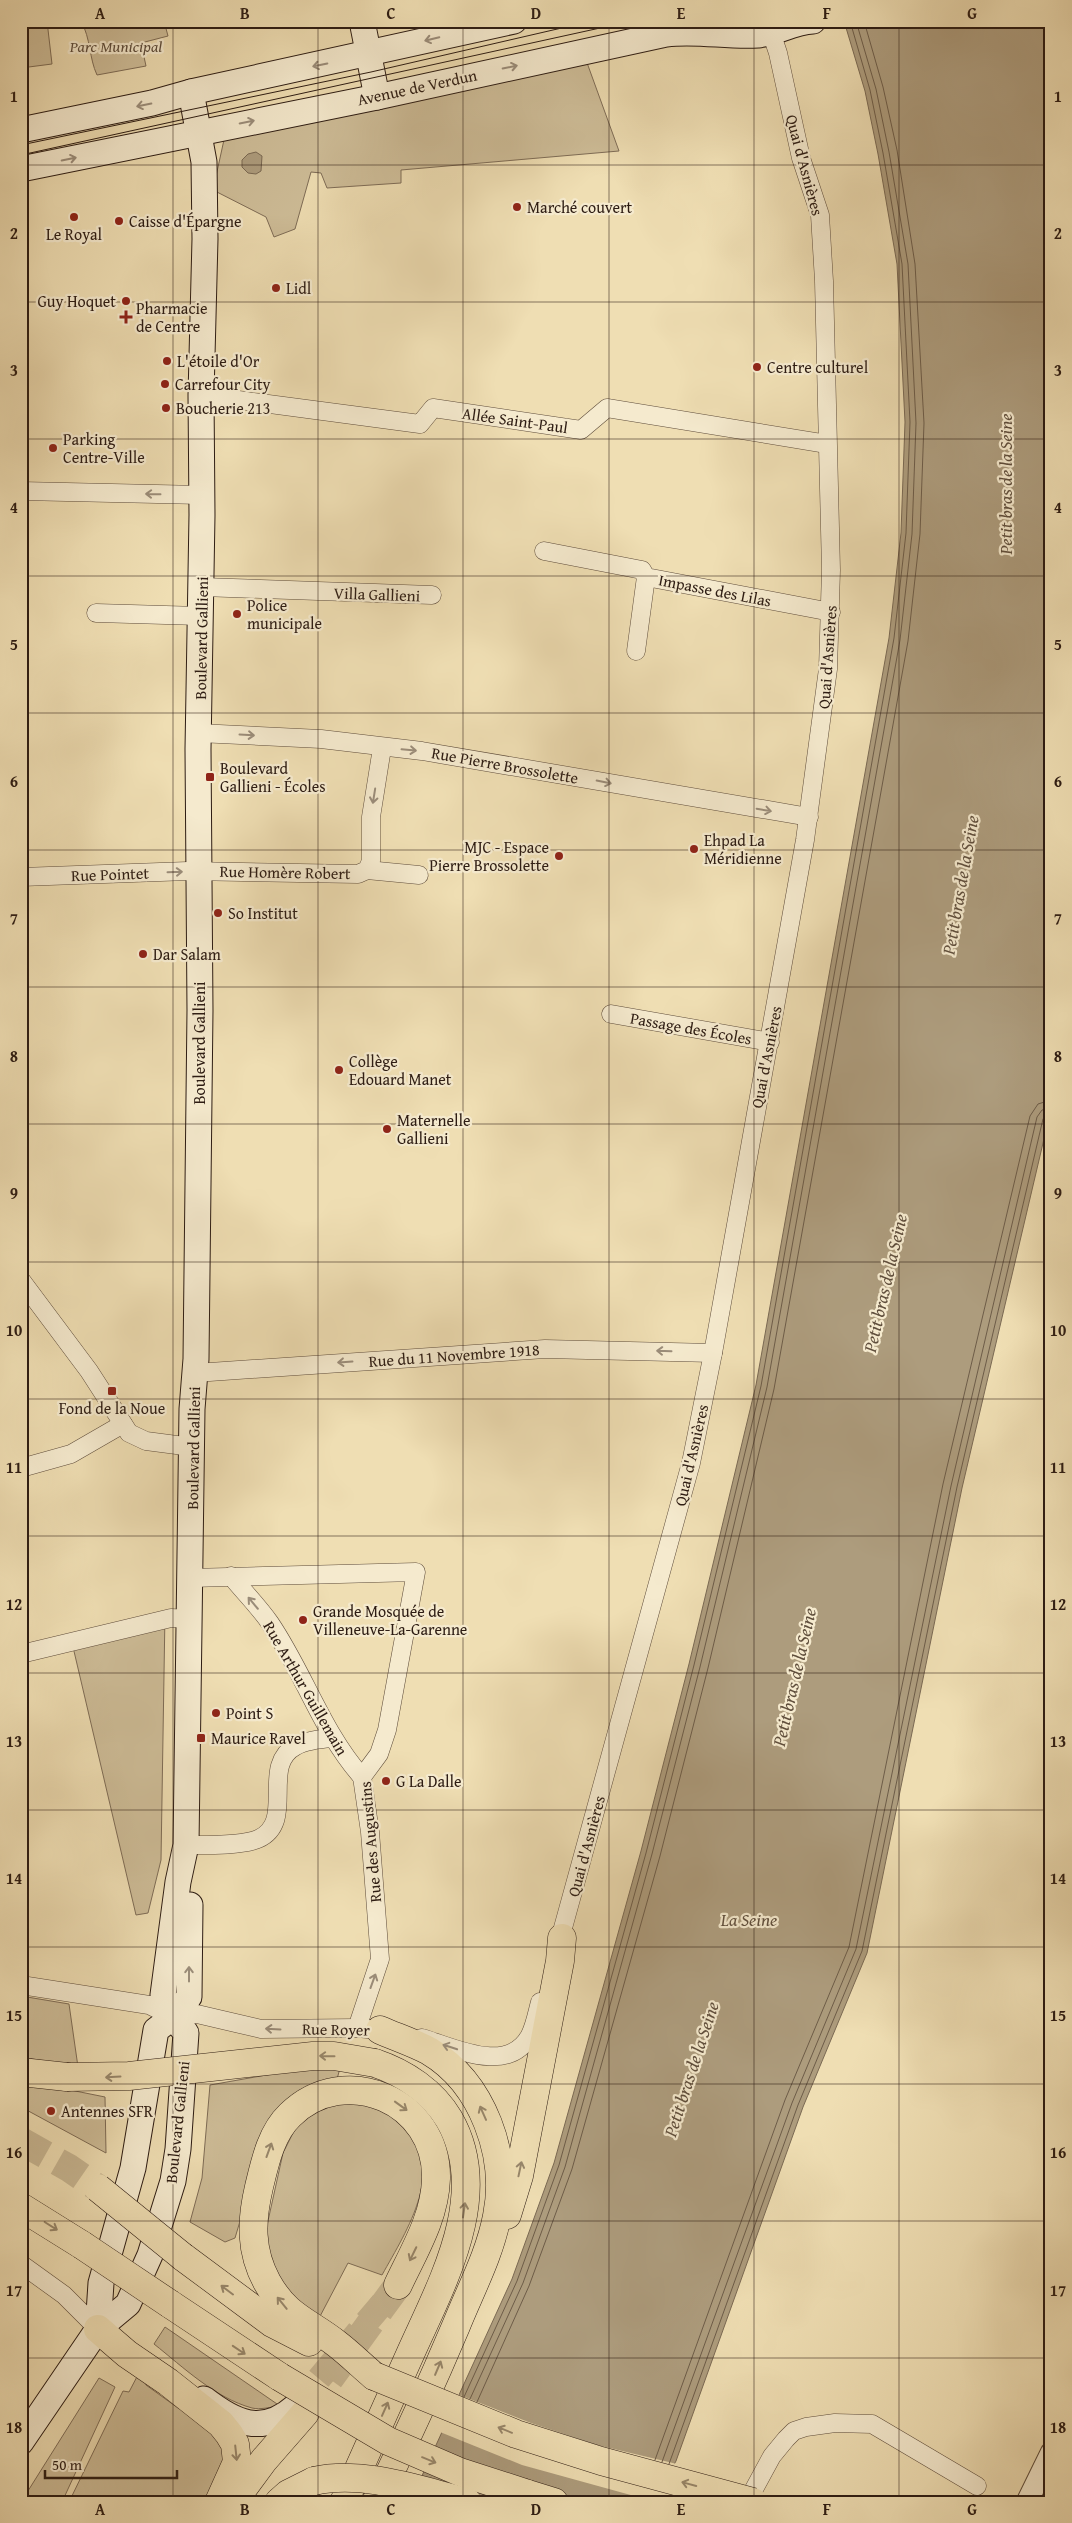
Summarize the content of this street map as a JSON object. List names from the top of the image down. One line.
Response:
{"streets":{"main road":["Avenue de Verdun","Boulevard Gallieni"],"street":["Quai d'Asnières","Allée Saint-Paul","Impasse des Lilas","Villa Gallieni","Rue Pierre Brossolette","Rue Homère Robert","Rue Pointet","Passage des Écoles","Rue du 11 Novembre 1918","Rue Arthur Guillemain","Rue des Augustins","Rue Royer"]},"crossings":[["Avenue de Verdun","Quai d'Asnières"],["Avenue de Verdun","Boulevard Gallieni"],["Quai d'Asnières","Allée Saint-Paul"],["Quai d'Asnières","Impasse des Lilas"],["Quai d'Asnières","Rue Pierre Brossolette"],["Quai d'Asnières","Passage des Écoles"],["Quai d'Asnières","Rue du 11 Novembre 1918"],["Quai d'Asnières","Rue Royer"],["Allée Saint-Paul","Boulevard Gallieni"],["Villa Gallieni","Boulevard Gallieni"],["Boulevard Gallieni","Rue Pierre Brossolette"],["Boulevard Gallieni","Rue Homère Robert"],["Boulevard Gallieni","Rue Pointet"],["Boulevard Gallieni","Rue du 11 Novembre 1918"],["Boulevard Gallieni","Rue Royer"],["Rue Pierre Brossolette","Rue Homère Robert"],["Rue Homère Robert","Rue Pointet"],["Rue Arthur Guillemain","Rue des Augustins"],["Rue des Augustins","Rue Royer"]],"one_way":["Rue Pierre Brossolette","Rue Homère Robert","Rue Pointet","Rue du 11 Novembre 1918","Rue Arthur Guillemain","Rue des Augustins","Rue Royer"],"water":["Petit bras de la Seine","La Seine"],"parks":["Parc Municipal"],"places":{"other":["Marché couvert","Le Royal","Caisse d'Épargne","Lidl","Guy Hoquet","L'étoile d'Or","Centre culturel","Carrefour City","Boucherie 213","Parking Centre-Ville","Police municipale","Ehpad La Méridienne","MJC - Espace Pierre Brossolette","So Institut","Dar Salam","Collège Edouard Manet","Maternelle Gallieni","Grande Mosquée de Villeneuve-La-Garenne","Point S","G La Dalle","Antennes SFR"],"health":["Pharmacie de Centre"],"transit":["Boulevard Gallieni - Écoles","Fond de la Noue","Maurice Ravel"]},"scale_bar":"50 m","grid":{"columns":["A","B","C","D","E","F","G"],"rows":["1","2","3","4","5","6","7","8","9","10","11","12","13","14","15","16","17","18"]}}
